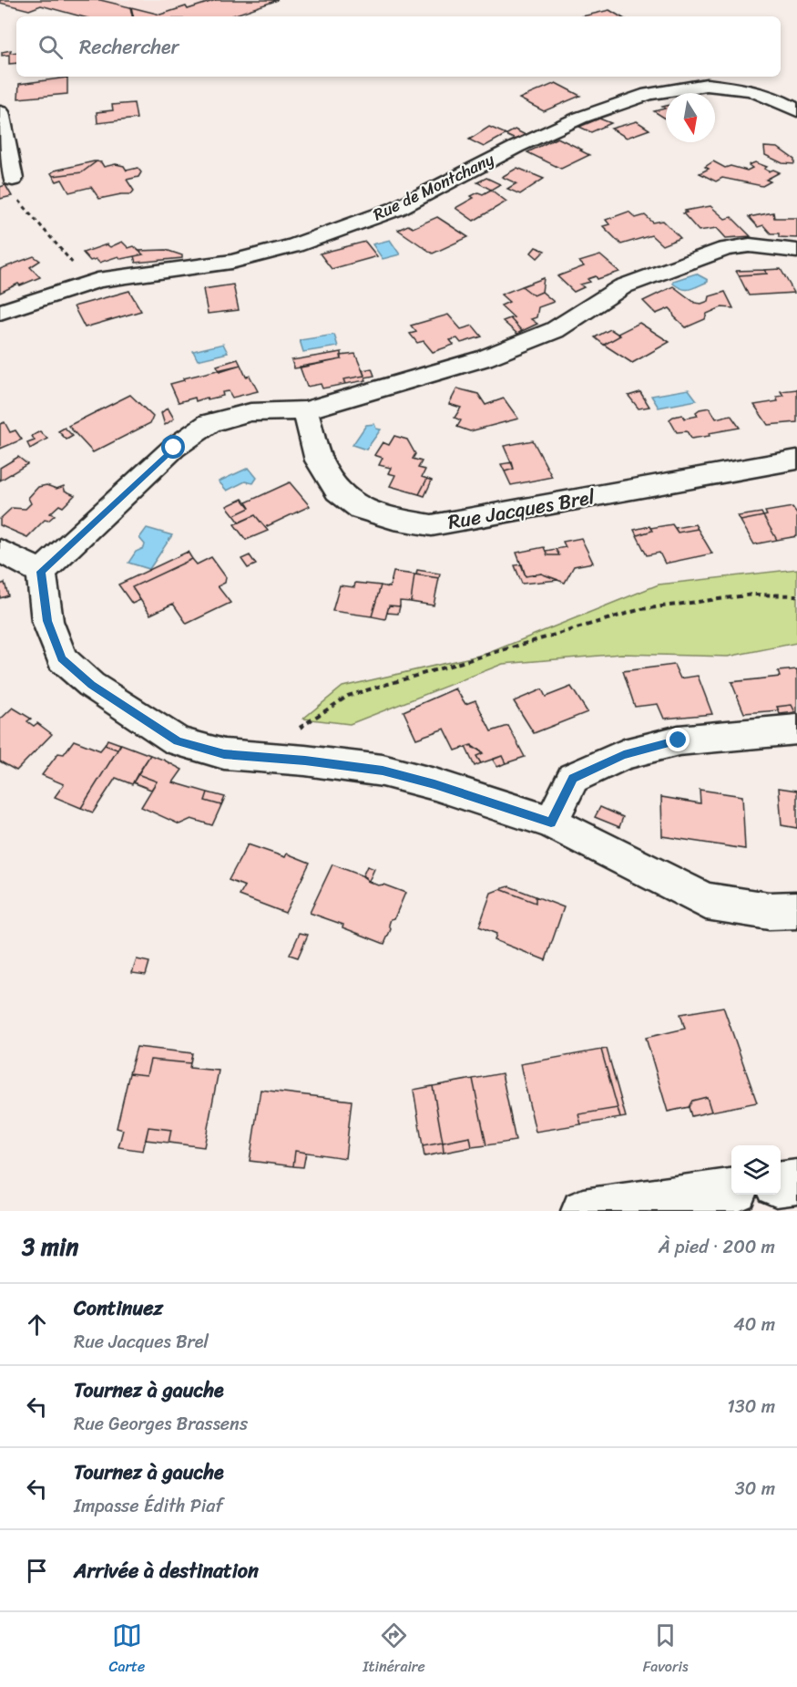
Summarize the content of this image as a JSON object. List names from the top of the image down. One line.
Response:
{"streets":{"street":["Rue de Montchany","Rue Jacques Brel"]},"north":"bottom","page":{"search":"Rechercher","heading":["3 min","À pied · 200 m"],"list":[["Continuez","Rue Jacques Brel","40 m"],["Tournez à gauche","Rue Georges Brassens","130 m"],["Tournez à gauche","Impasse Édith Piaf","30 m"],"Arrivée à destination"],"nav":["Carte","Itinéraire","Favoris"]}}
